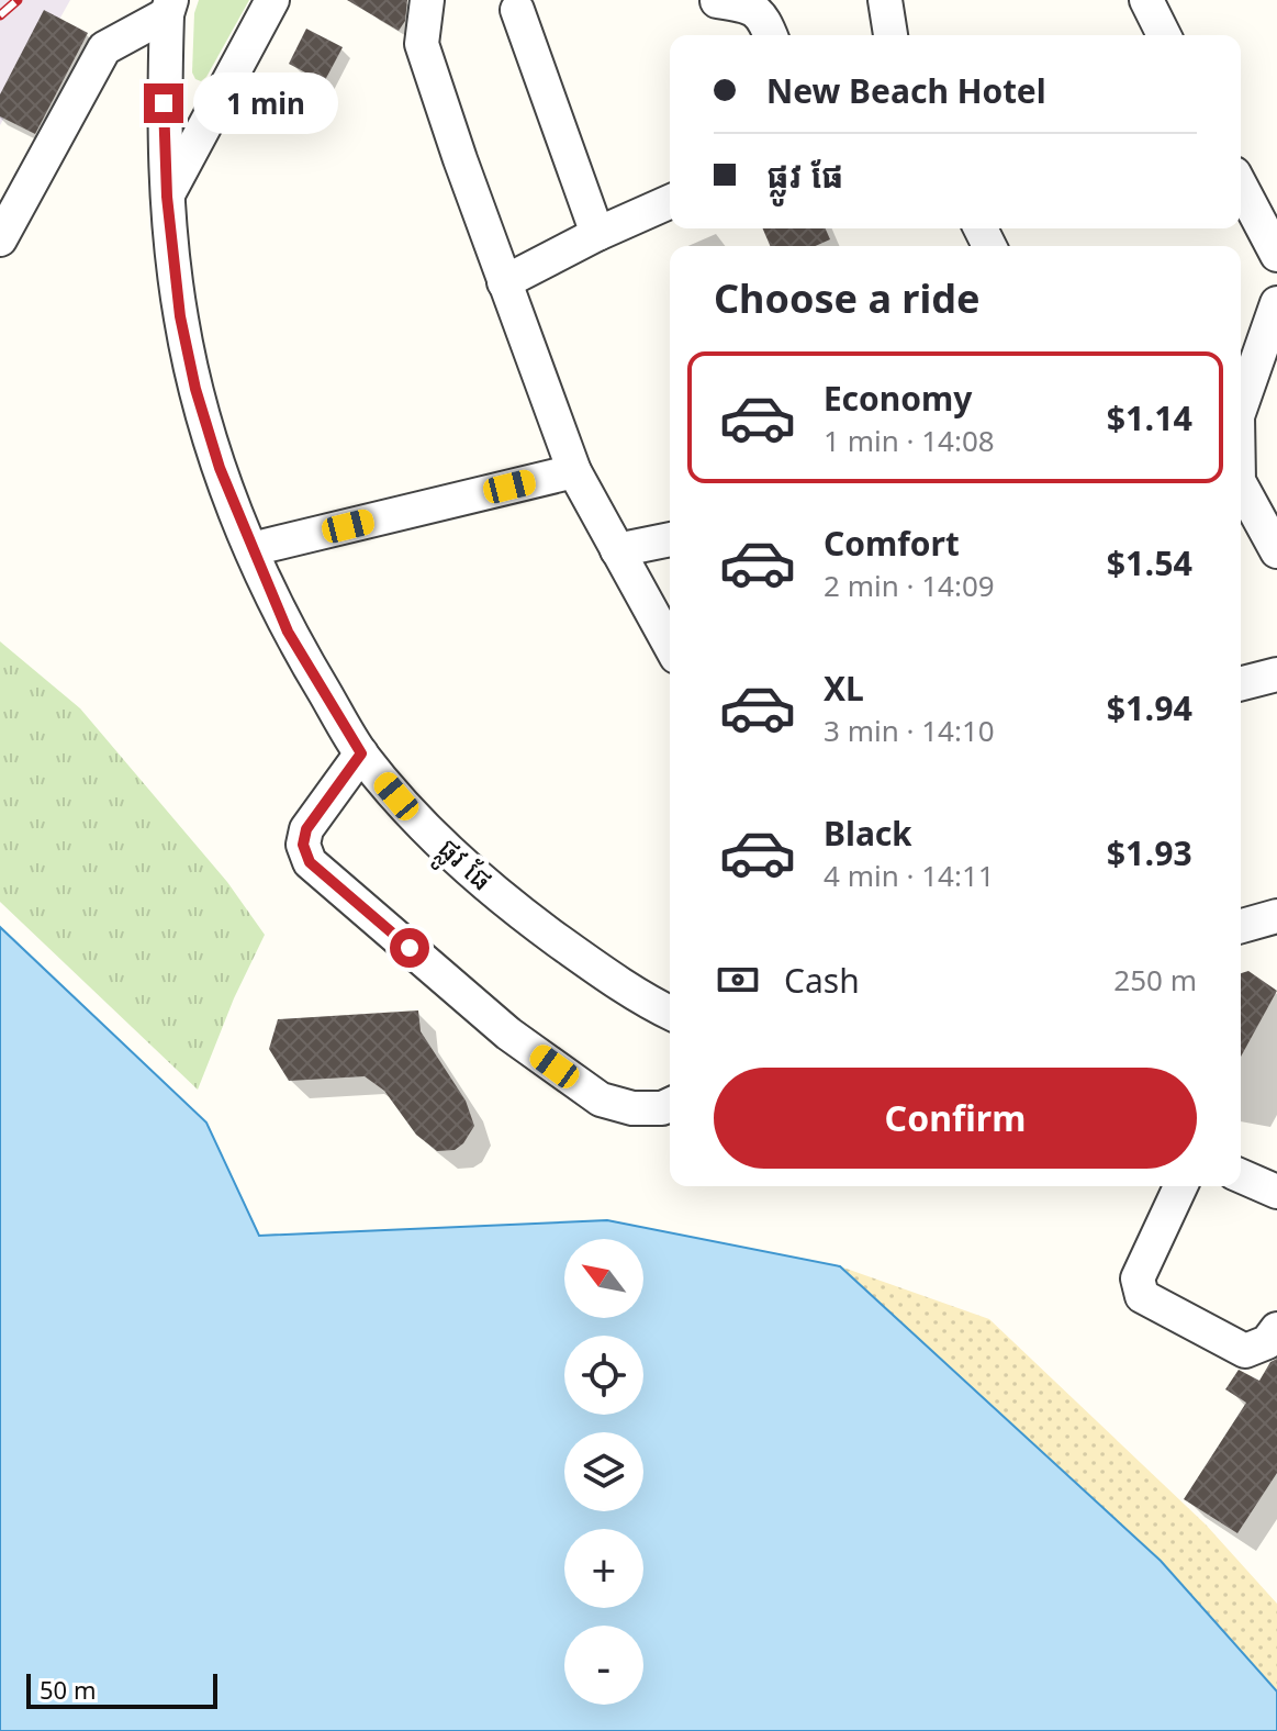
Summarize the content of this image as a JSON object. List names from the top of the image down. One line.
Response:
{"streets":{"street":["ផ្លូវ ផែ"]},"scale_bar":"50 m","north":"top left","page":{"banner":["New Beach Hotel","ផ្លូវ ផែ"],"bubble":"1 min","heading":"Choose a ride","list":[{"name":"Economy","note":"1 min · 14:08","value":"$1.14"},{"name":"Comfort","note":"2 min · 14:09","value":"$1.54"},{"name":"XL","note":"3 min · 14:10","value":"$1.94"},{"name":"Black","note":"4 min · 14:11","value":"$1.93"}],"pay":["Cash","250 m"],"buttons":"Confirm","map_buttons":["+","−"],"scale":"50 m"}}
